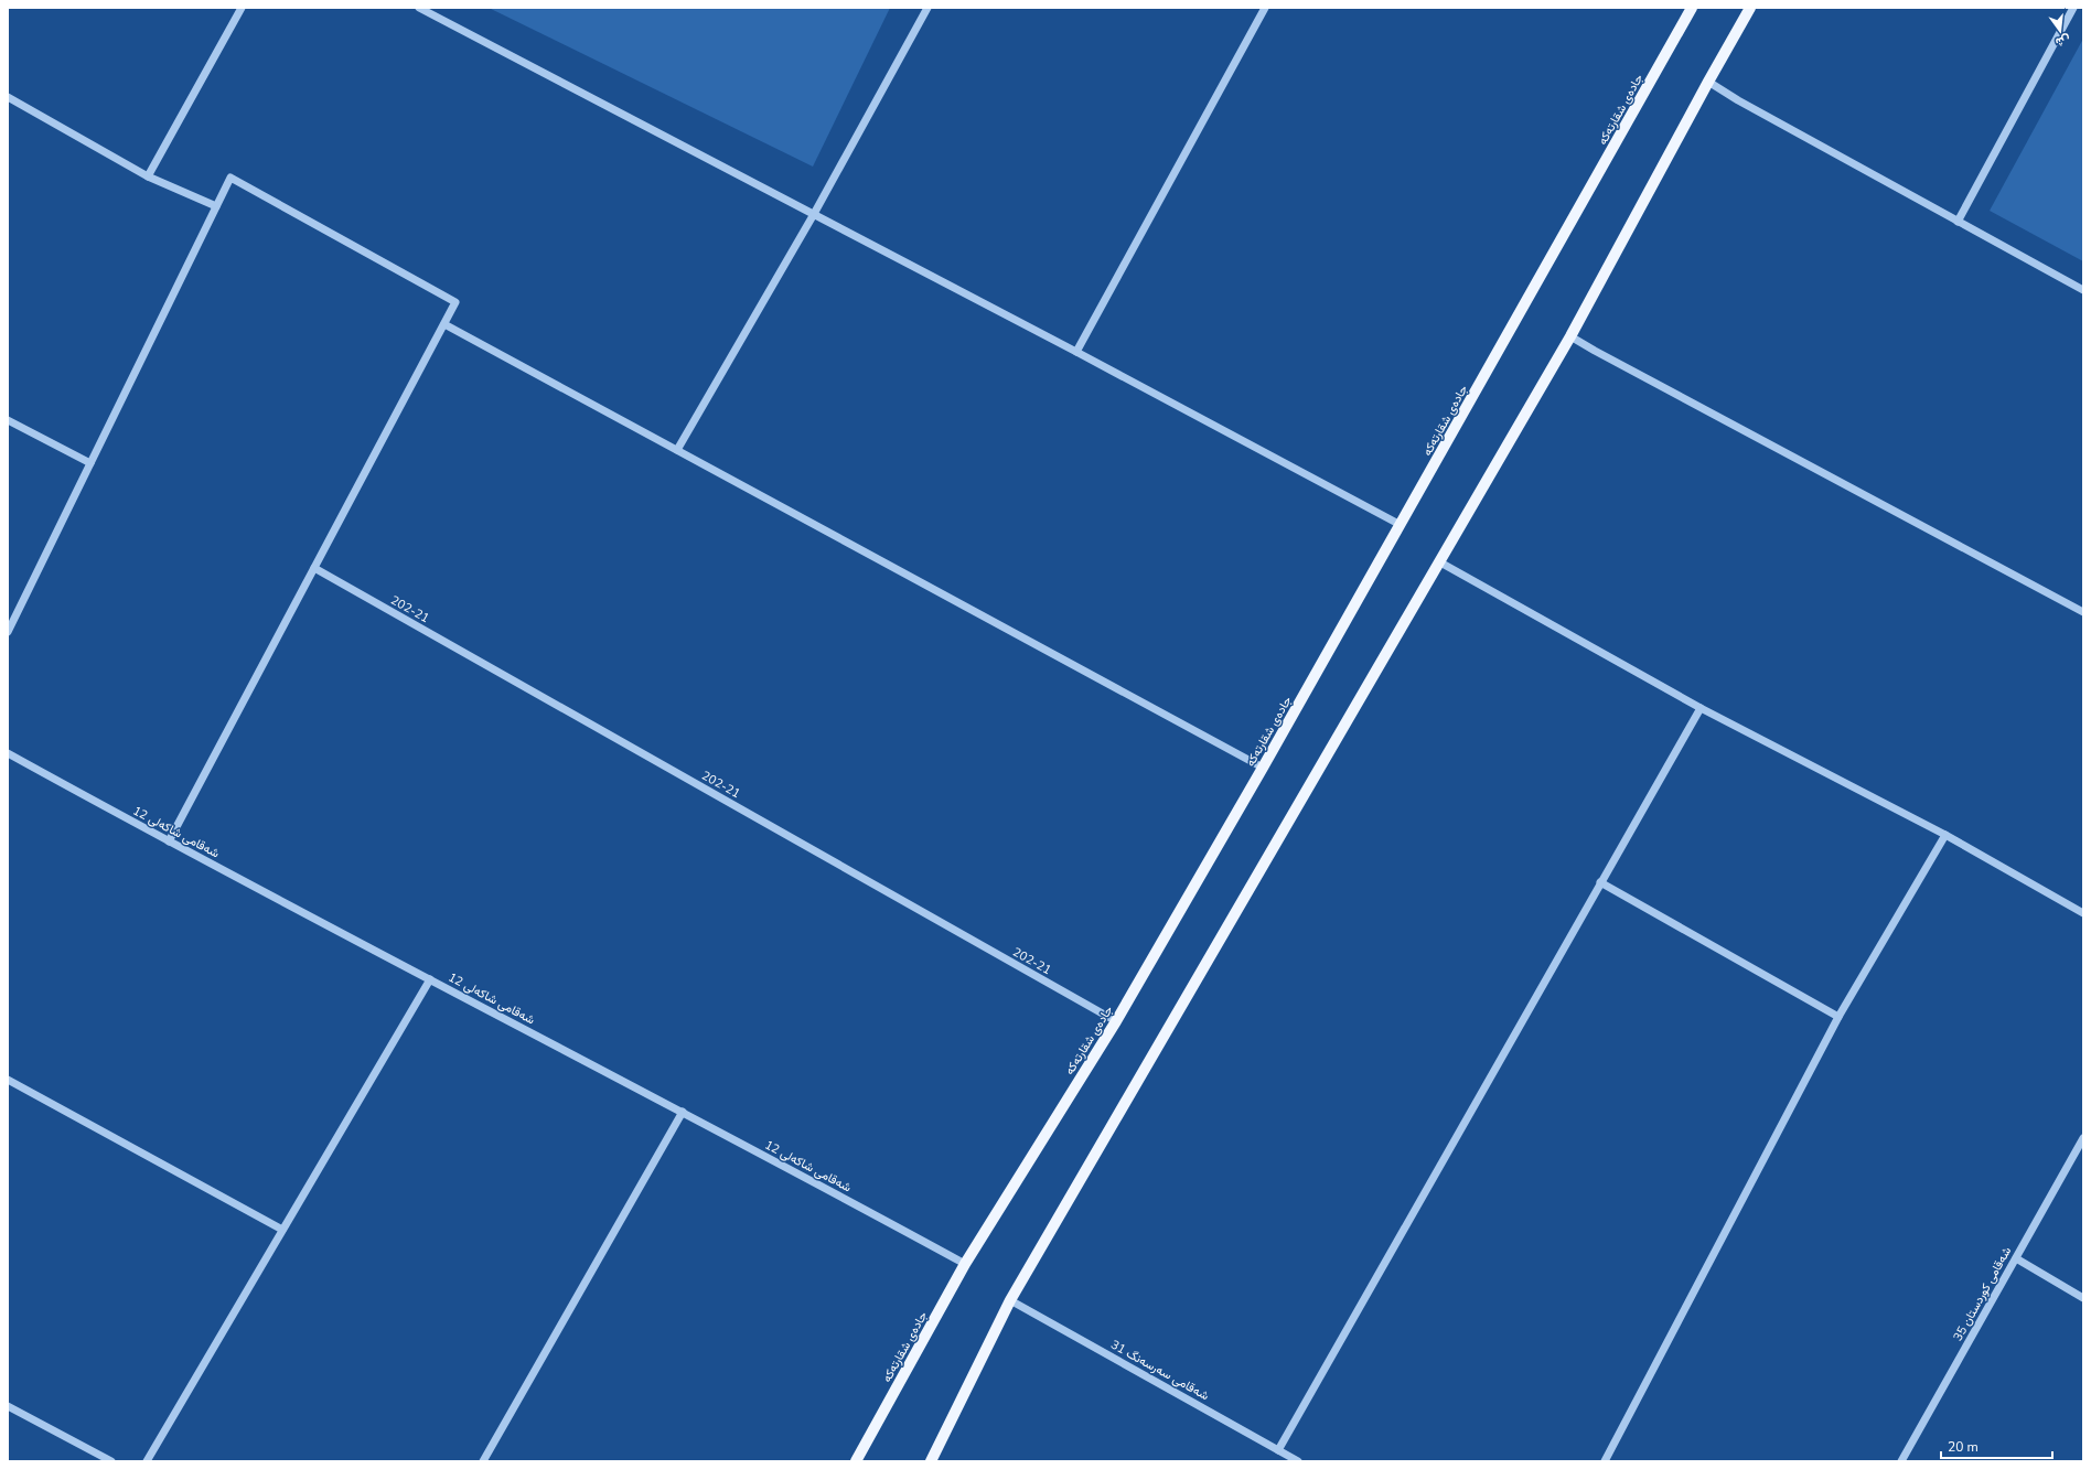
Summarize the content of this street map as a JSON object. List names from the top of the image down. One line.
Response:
{"streets":{"main road":["جادەی شقارتەکە"],"street":["202-21","شەقامی شاکەلی 12","شەقامی کوردستان 35","شەقامی سەرسەنگ 31"]},"crossings":[["جادەی شقارتەکە","202-21"],["جادەی شقارتەکە","شەقامی شاکەلی 12"]],"scale_bar":"20 m","north":"bottom"}
